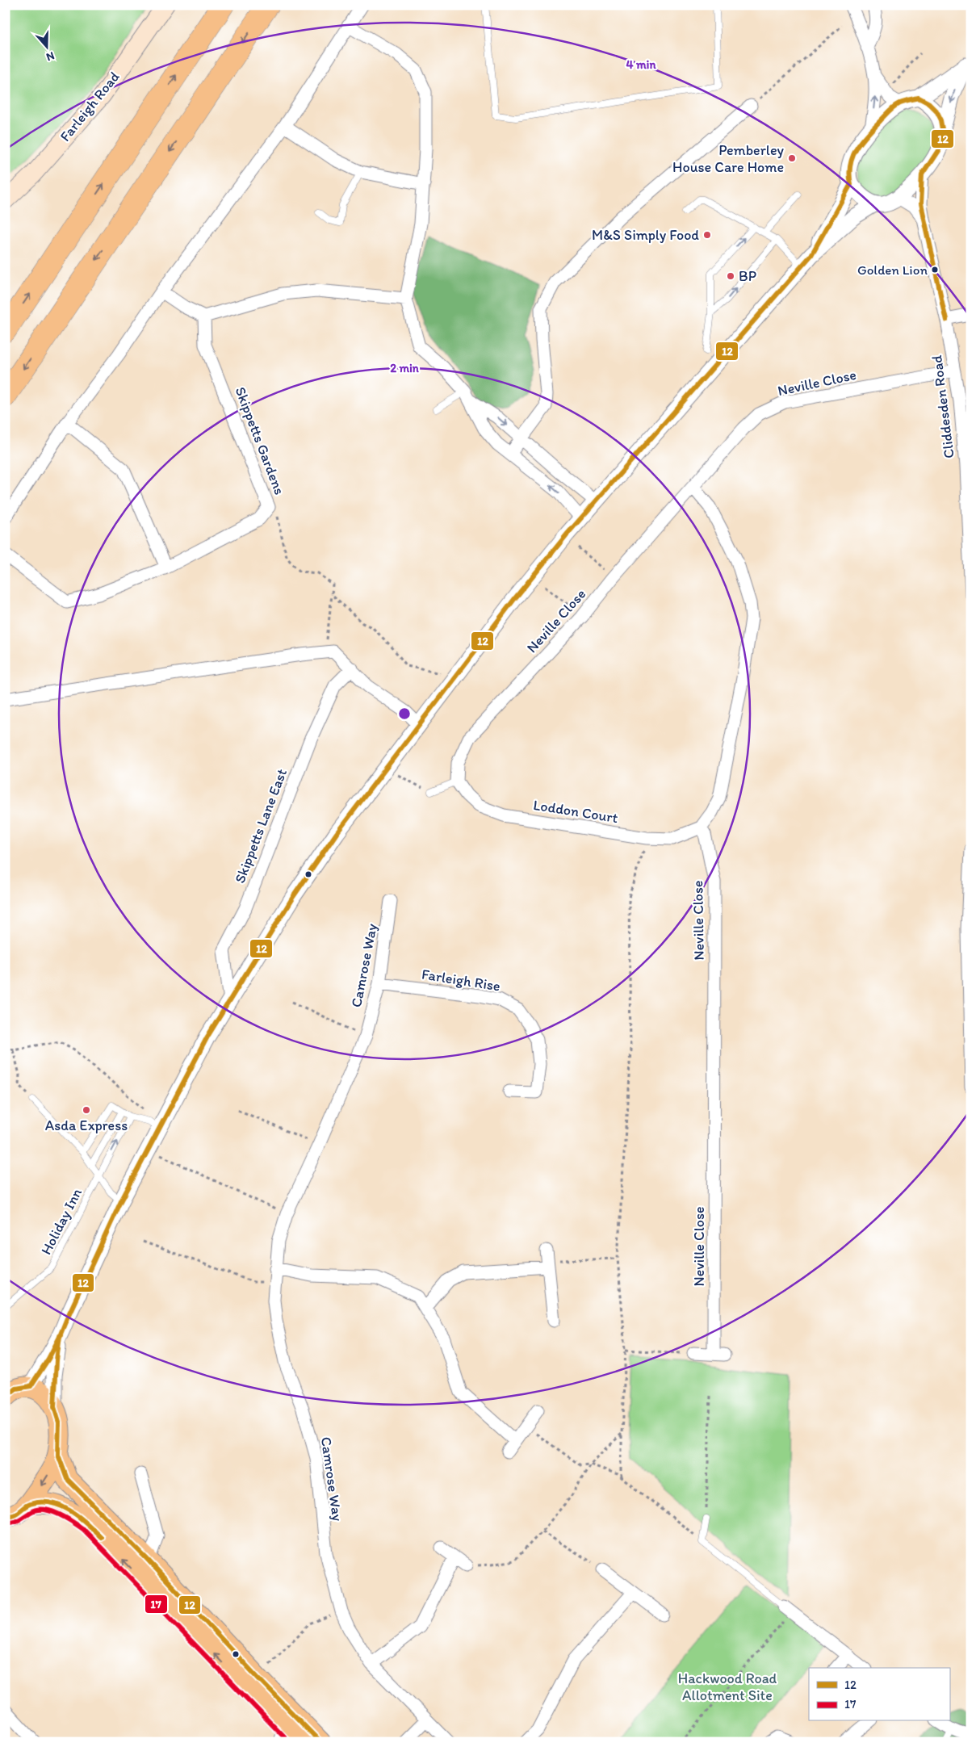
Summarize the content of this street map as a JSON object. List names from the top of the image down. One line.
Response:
{"streets":{"main road":["Farleigh Road"],"street":["Neville Close","Cliddesden Road","Skippetts Gardens","Loddon Court","Skippetts Lane East","Camrose Way","Farleigh Rise"],"lane":["Holiday Inn"]},"crossings":[["Neville Close","Cliddesden Road"],["Neville Close","Loddon Court"],["Camrose Way","Farleigh Rise"]],"parks":["Hackwood Road Allotment Site"],"places":["Pemberley House Care Home","M&S Simply Food","Golden Lion","BP","Asda Express"],"lines":["transit line 12","transit line 17"],"legend":["12","17"],"north":"bottom","rings":["4 min","2 min"]}
